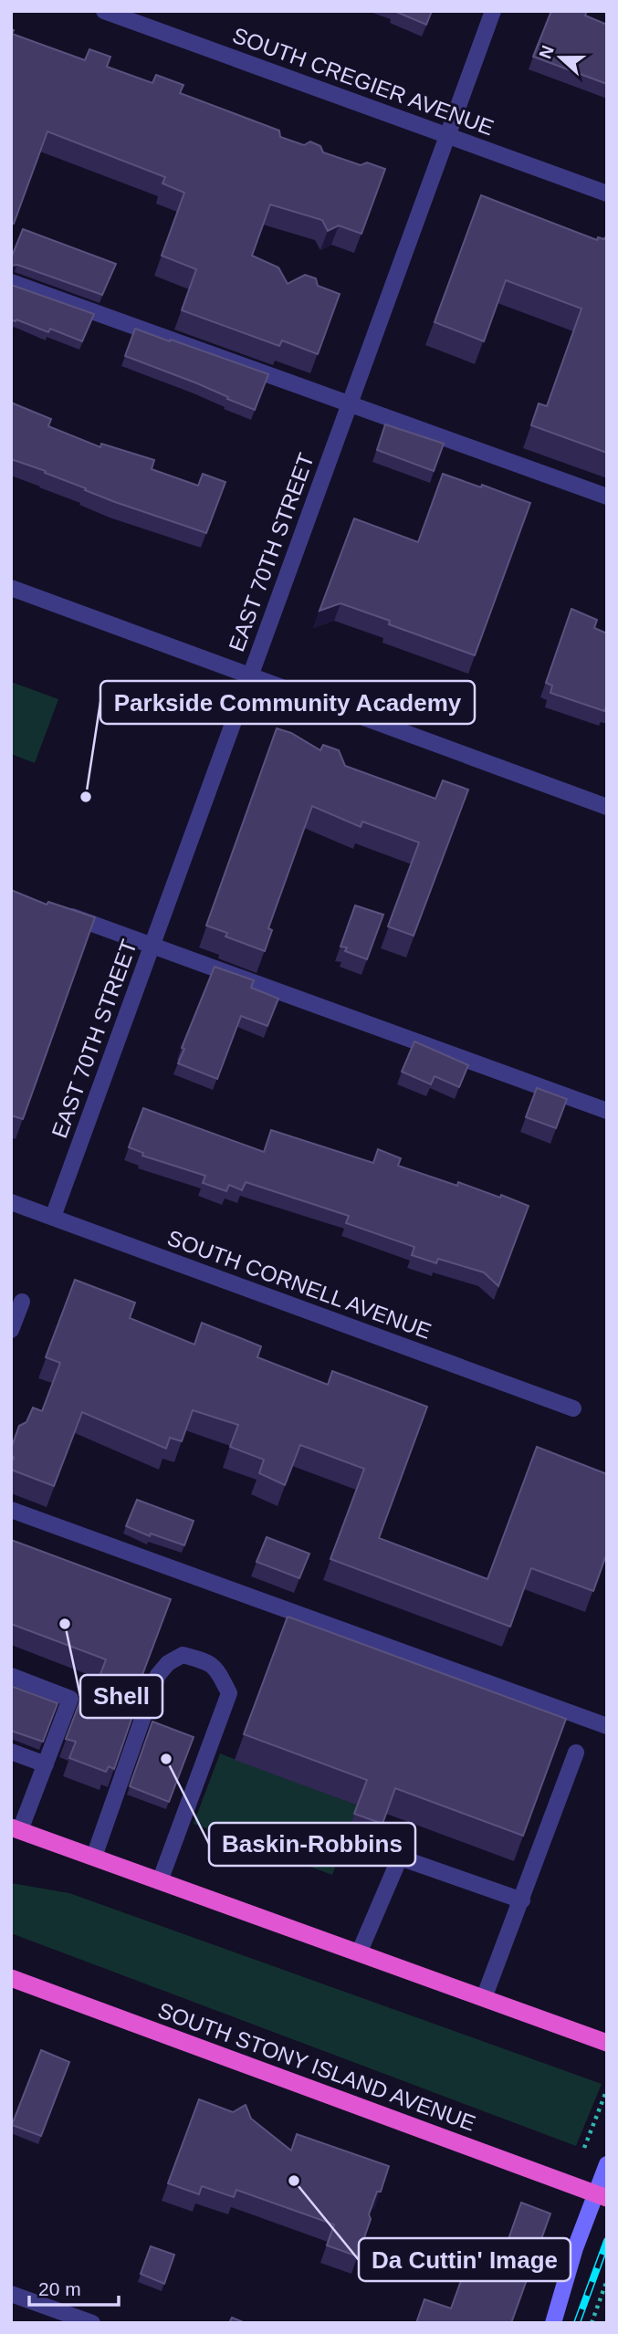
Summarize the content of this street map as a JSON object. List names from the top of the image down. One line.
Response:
{"streets":{"highway":["SOUTH STONY ISLAND AVENUE"],"street":["SOUTH CREGIER AVENUE","EAST 70TH STREET","SOUTH CORNELL AVENUE"]},"crossings":[["SOUTH CREGIER AVENUE","EAST 70TH STREET"],["EAST 70TH STREET","SOUTH CORNELL AVENUE"]],"places":["Parkside Community Academy","Shell","Baskin-Robbins","Da Cuttin' Image"],"scale_bar":"20 m","north":"left"}
